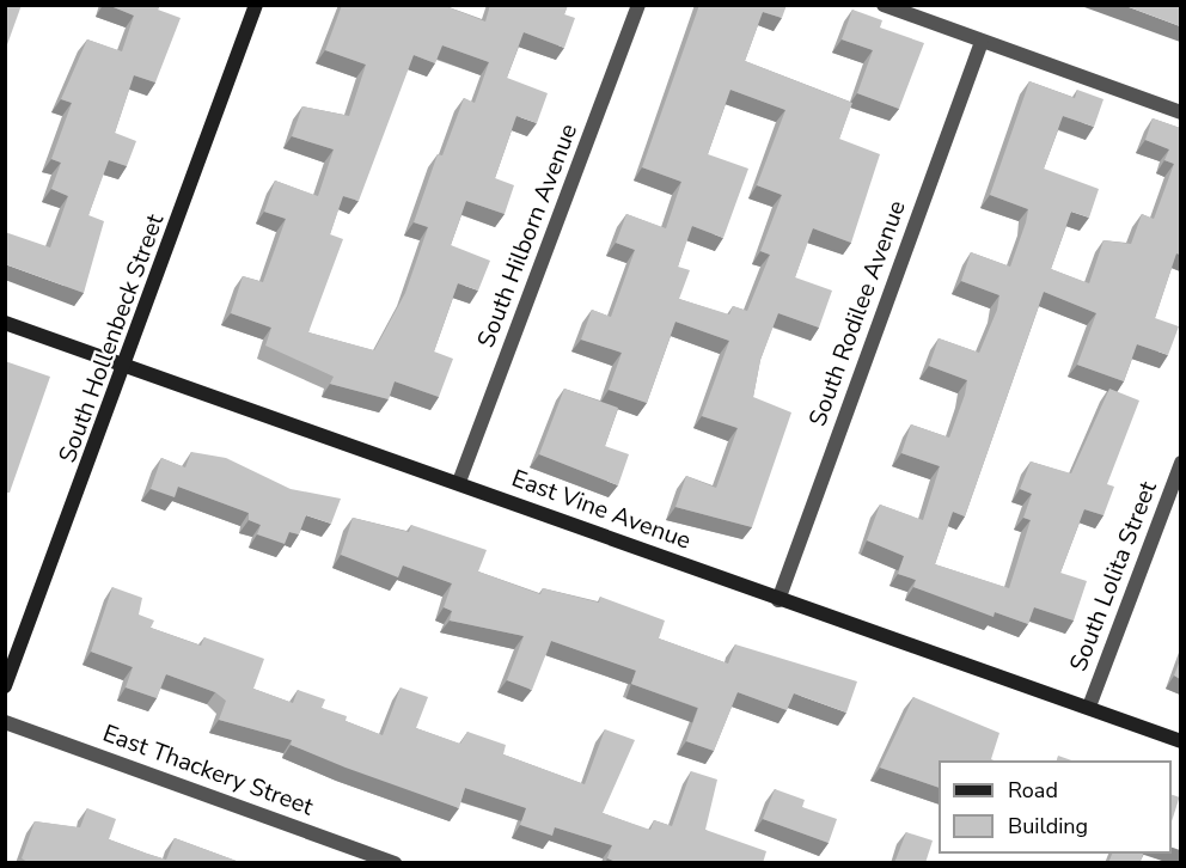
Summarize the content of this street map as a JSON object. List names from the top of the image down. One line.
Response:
{"streets":{"street":["South Hilborn Avenue","South Rodilee Avenue","South Hollenbeck Street","East Vine Avenue","South Lolita Street","East Thackery Street"]},"crossings":[["South Hilborn Avenue","East Vine Avenue"],["South Rodilee Avenue","East Vine Avenue"],["South Hollenbeck Street","East Vine Avenue"],["East Vine Avenue","South Lolita Street"]],"legend":["Road","Building"]}
